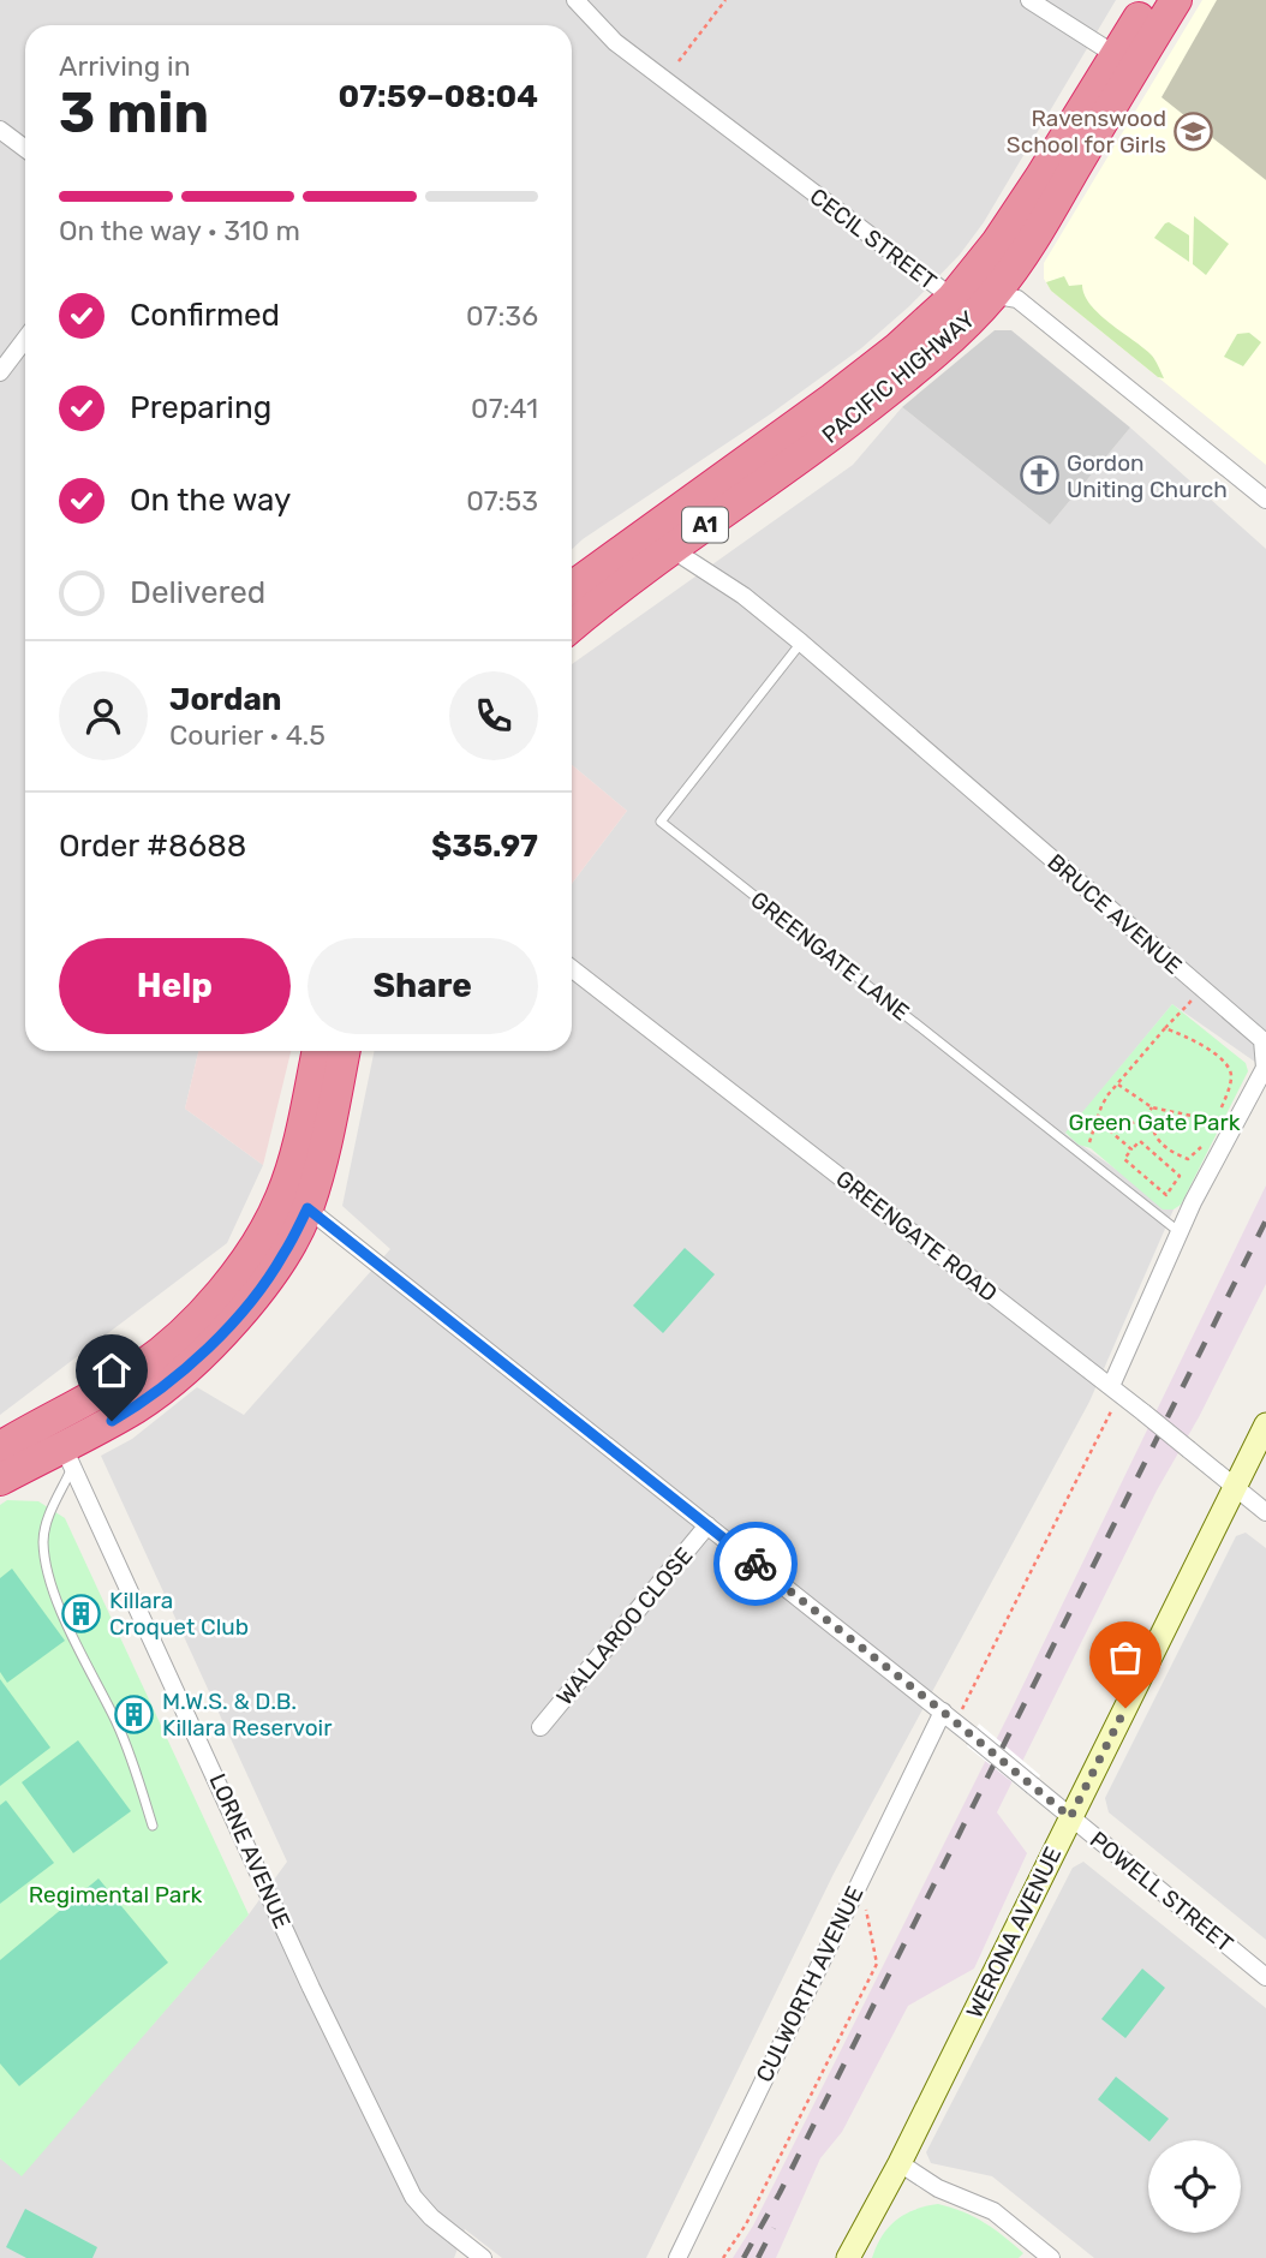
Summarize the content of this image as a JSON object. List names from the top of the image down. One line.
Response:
{"streets":{"highway":["PACIFIC HIGHWAY","A1"],"street":["CECIL STREET","BRUCE AVENUE","GREENGATE ROAD","WALLAROO CLOSE","LORNE AVENUE","POWELL STREET","WERONA AVENUE","CULWORTH AVENUE"],"lane":["GREENGATE LANE"]},"crossings":[["CECIL STREET","PACIFIC HIGHWAY"],["PACIFIC HIGHWAY","BRUCE AVENUE"],["BRUCE AVENUE","GREENGATE LANE"],["BRUCE AVENUE","GREENGATE ROAD"],["GREENGATE ROAD","WERONA AVENUE"],["WALLAROO CLOSE","POWELL STREET"],["POWELL STREET","WERONA AVENUE"],["POWELL STREET","CULWORTH AVENUE"]],"parks":["Green Gate Park","Regimental Park"],"places":{"school or university":["Ravenswood School for Girls"],"church":["Gordon Uniting Church"],"building":["Killara Croquet Club","M.W.S. & D.B. Killara Reservoir"]},"page":{"heading":["3 min","Arriving in","07:59–08:04"],"panel":["Jordan","Courier · 4.5","Order #8688","$35.97"],"bar":"On the way · 310 m","list":[["Confirmed","07:36"],["Preparing","07:41"],["On the way","07:53"],"Delivered"],"buttons":["Help","Share"]}}
